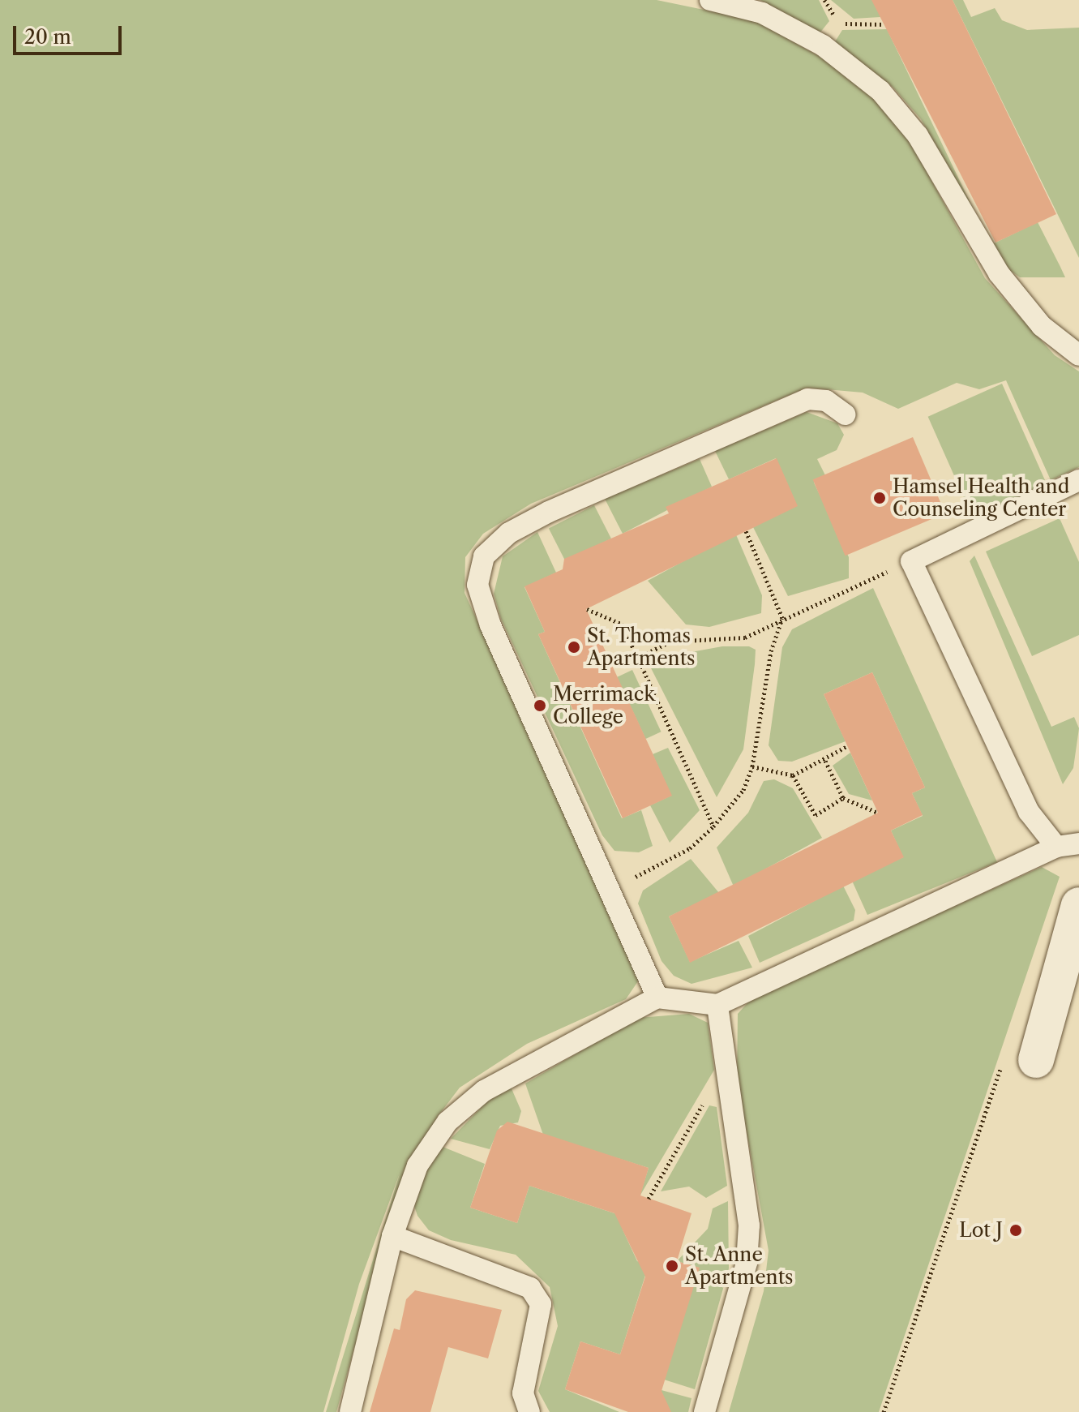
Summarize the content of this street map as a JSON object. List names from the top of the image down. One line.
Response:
{"places":["Hamsel Health and Counseling Center","St. Thomas Apartments","Merrimack College","Lot J","St. Anne Apartments"],"scale_bar":"20 m"}
